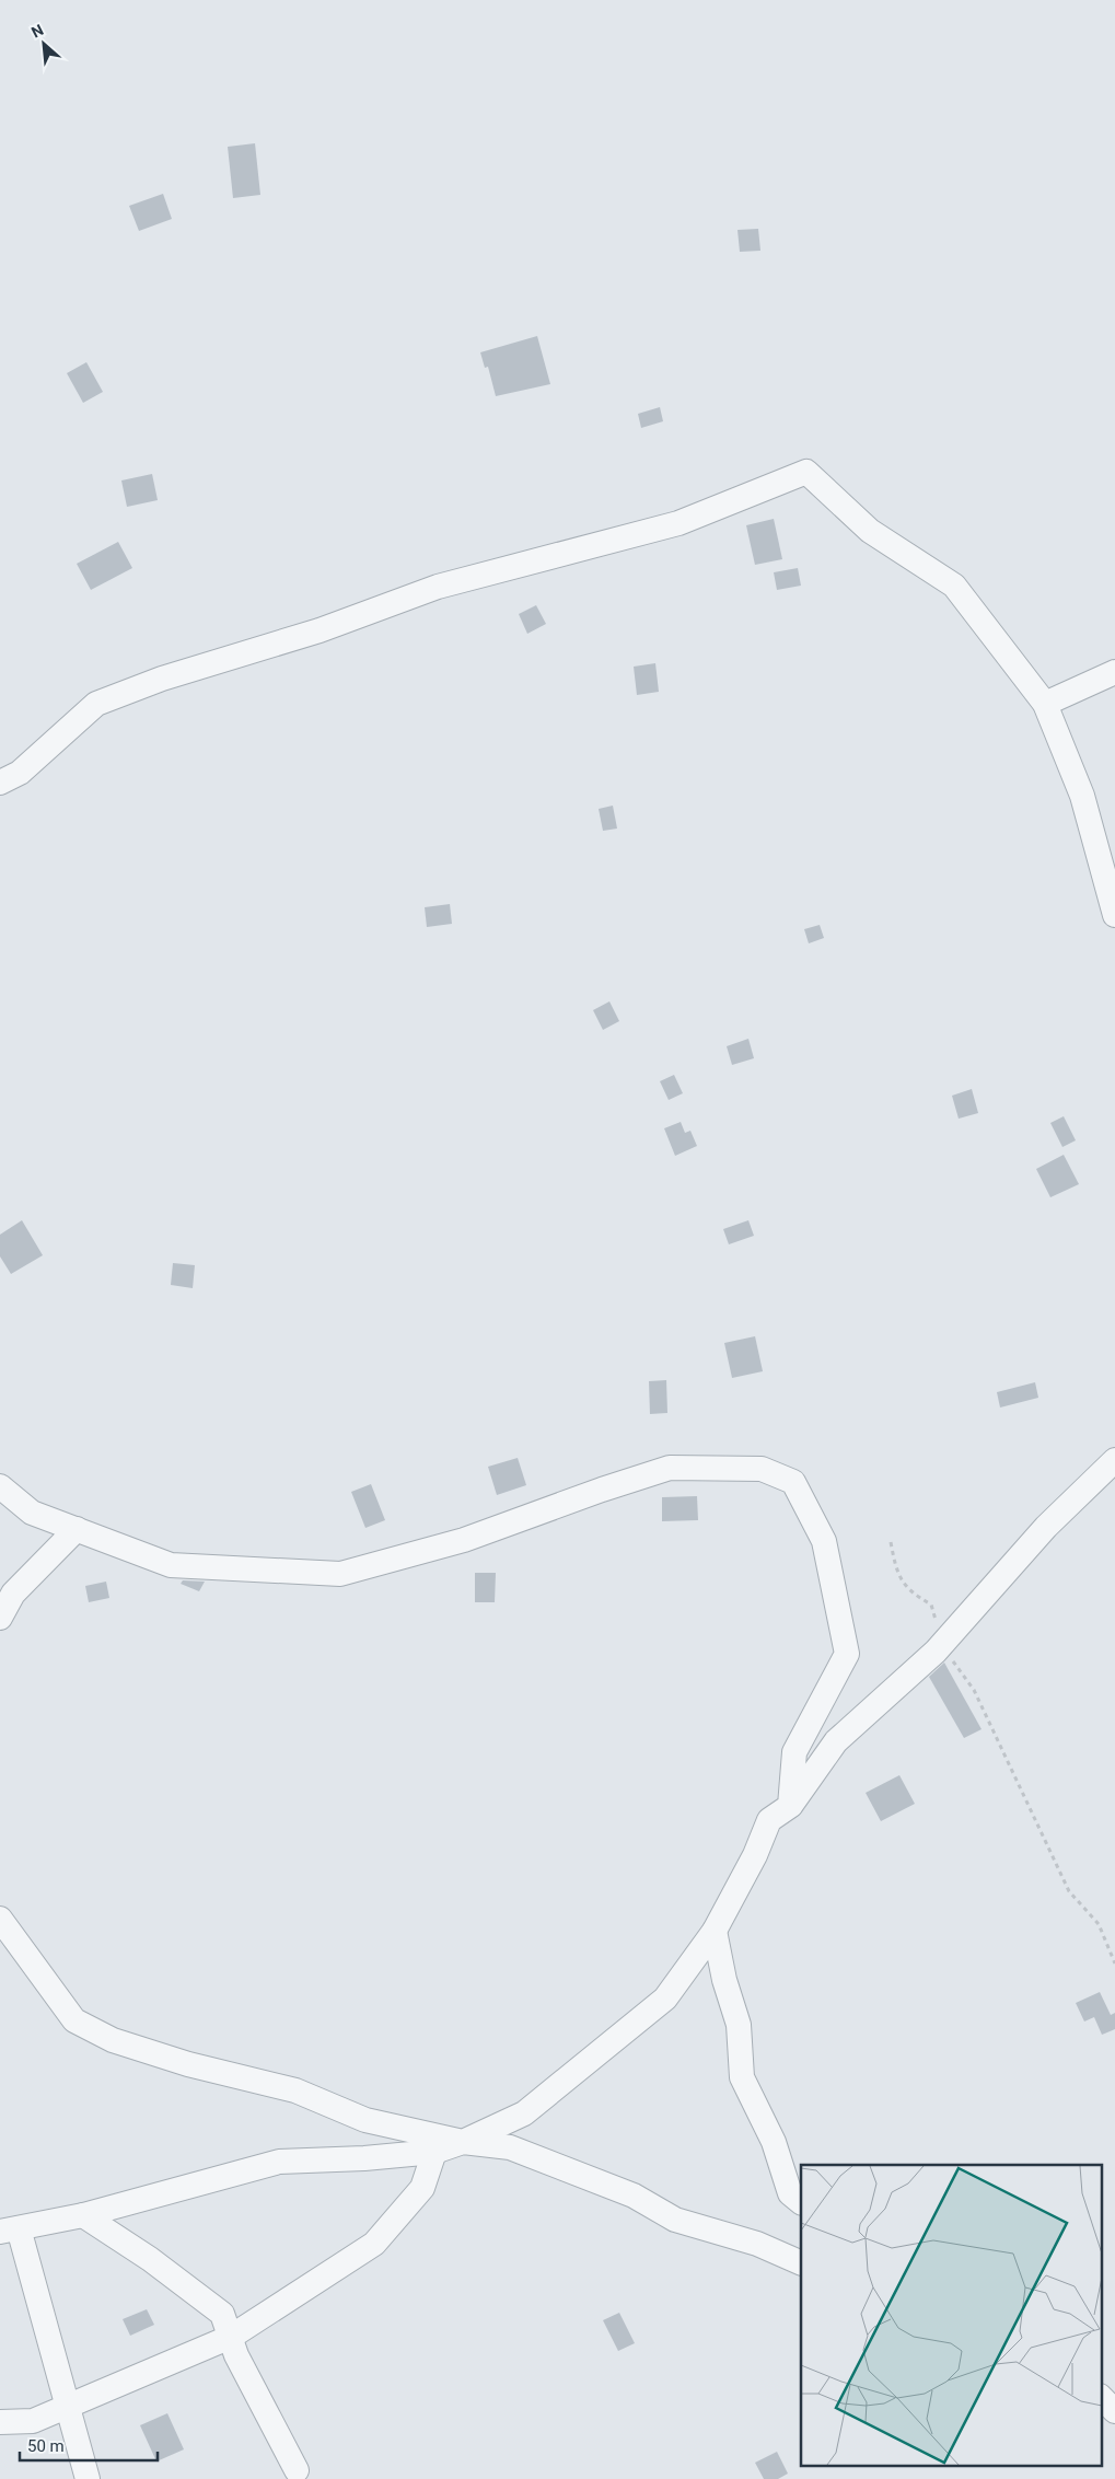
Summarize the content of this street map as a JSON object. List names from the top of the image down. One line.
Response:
{"scale_bar":"50 m","north":"top left"}
